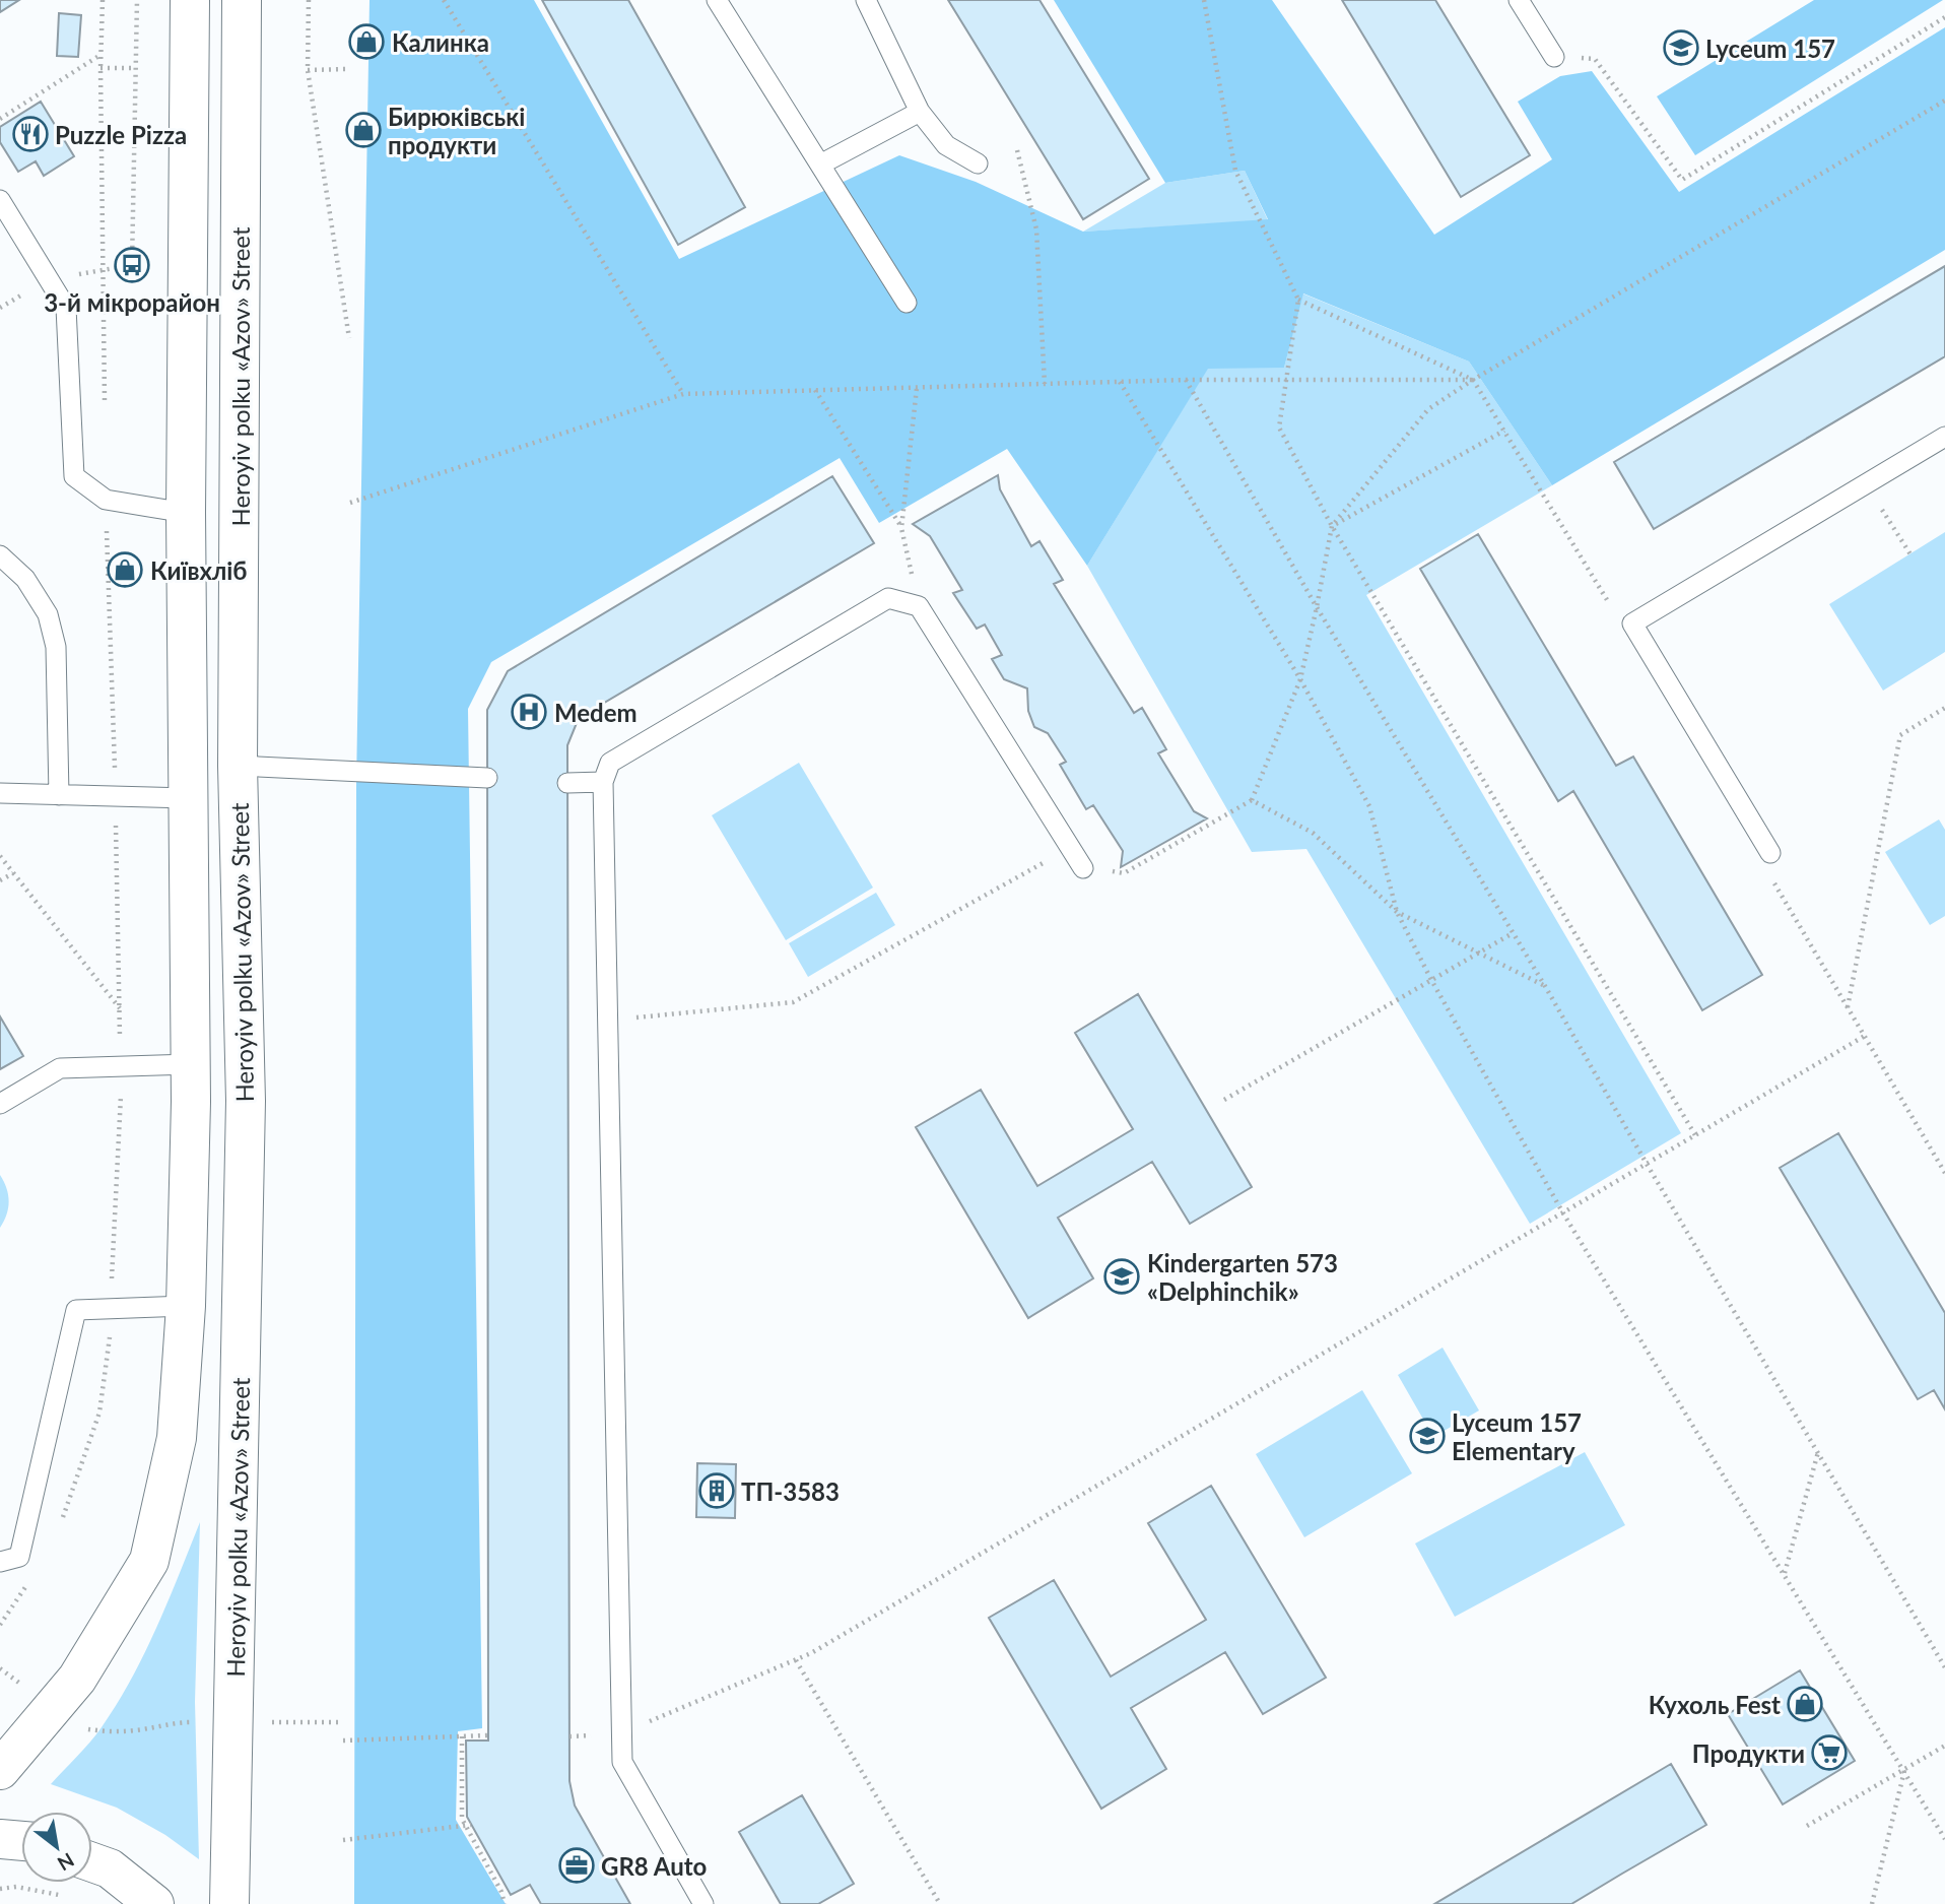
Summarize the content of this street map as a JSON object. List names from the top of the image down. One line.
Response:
{"streets":{"main road":["Heroyiv polku «Azov» Street"]},"places":{"shop":["Калинка","Бирюківські продукти","Київхліб","Кухоль Fest"],"school or university":["Lyceum 157","Kindergarten 573 «Delphinchik»","Lyceum 157 Elementary"],"restaurant":["Puzzle Pizza"],"bus stop":["3-й мікрорайон"],"hospital":["Medem"],"building":["ТП-3583"],"supermarket":["Продукти"],"office":["GR8 Auto"]},"north":"bottom right"}
